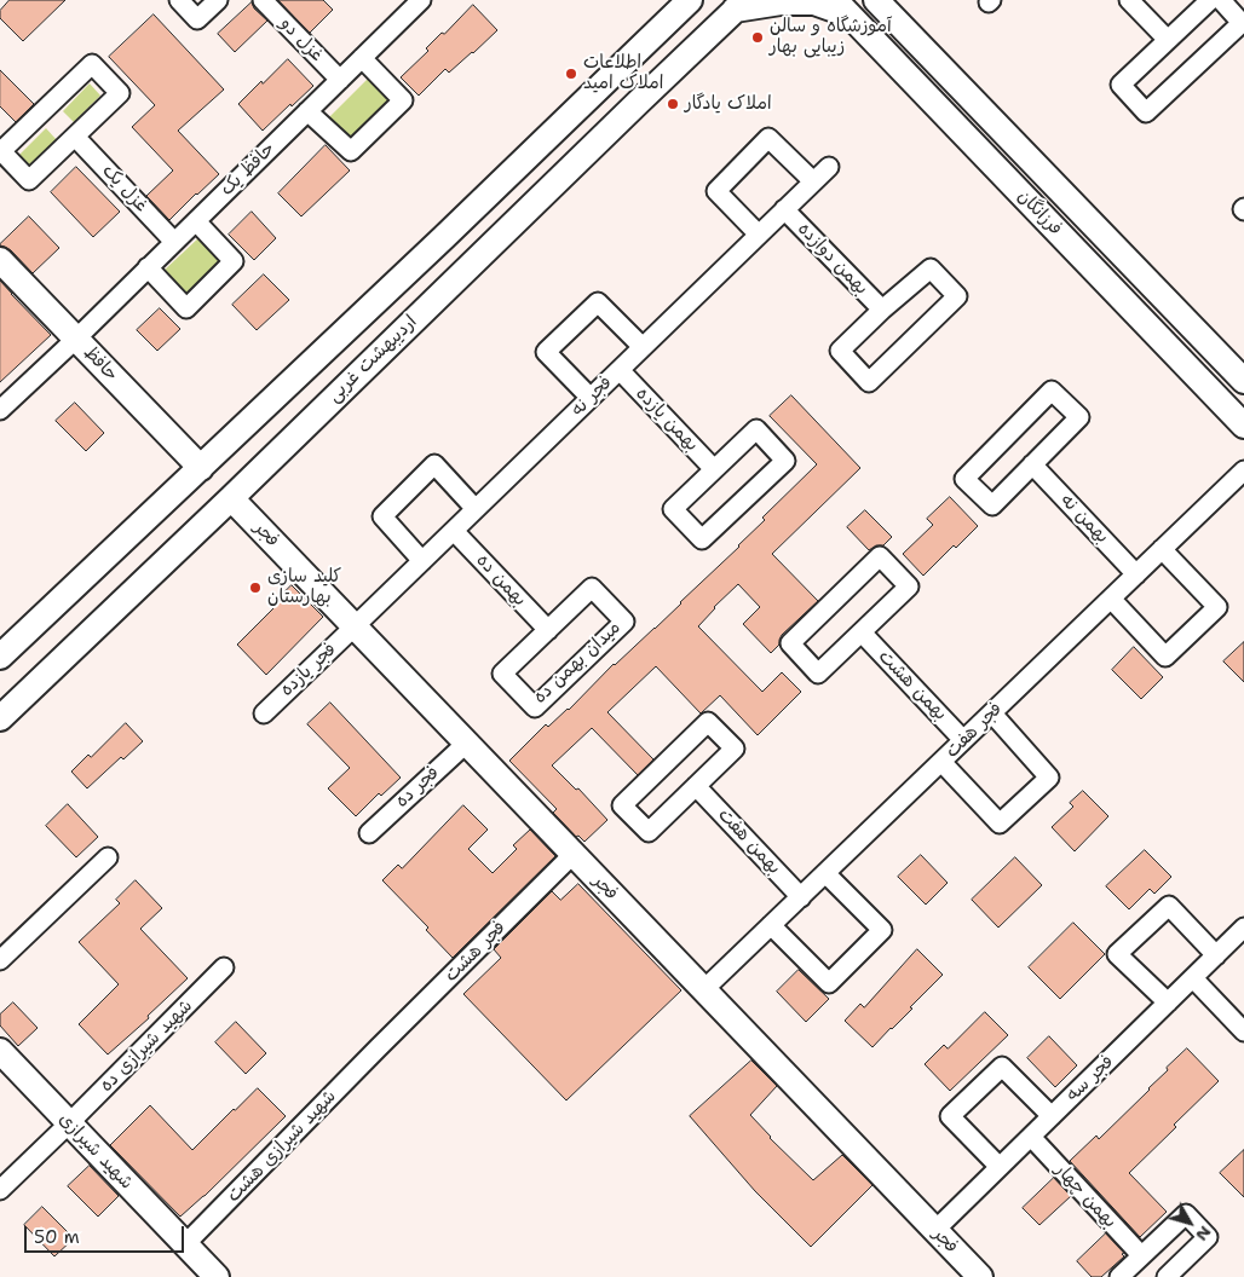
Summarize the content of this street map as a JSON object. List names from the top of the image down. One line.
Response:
{"streets":{"street":["غزل دو","حافظ یک","غزل یک","فرزانگان","بهمن دوازده","اردیبهشت غربی","حافظ","فجر نه","بهمن یازده","بهمن نه","فجر","بهمن ده","میدان بهمن ده","فجر یازده","بهمن هشت","فجر هفت","فجر ده","بهمن هفت","فجر هشت","شهید شیرازی ده","فجر سه","شهید شیرازی هشت","شهید شیرازی","بهمن چهار"]},"crossings":[["غزل دو","حافظ یک"],["حافظ یک","غزل یک"],["حافظ یک","حافظ"],["بهمن دوازده","فجر نه"],["اردیبهشت غربی","فجر"],["فجر نه","بهمن یازده"],["فجر نه","فجر"],["فجر نه","بهمن ده"],["فجر نه","فجر یازده"],["بهمن نه","فجر هفت"],["فجر","فجر یازده"],["فجر","فجر هفت"],["فجر","فجر ده"],["فجر","فجر هشت"],["فجر","فجر سه"],["بهمن ده","میدان بهمن ده"],["بهمن هشت","فجر هفت"],["فجر هفت","بهمن هفت"],["فجر هشت","شهید شیرازی هشت"],["شهید شیرازی ده","شهید شیرازی"],["فجر سه","بهمن چهار"],["شهید شیرازی هشت","شهید شیرازی"]],"places":["آموزشگاه و سالن زیبایی بهار","اطلاعات املاک امید","املاک یادگار","کلید سازی بهارستان"],"scale_bar":"50 m","north":"bottom right"}
